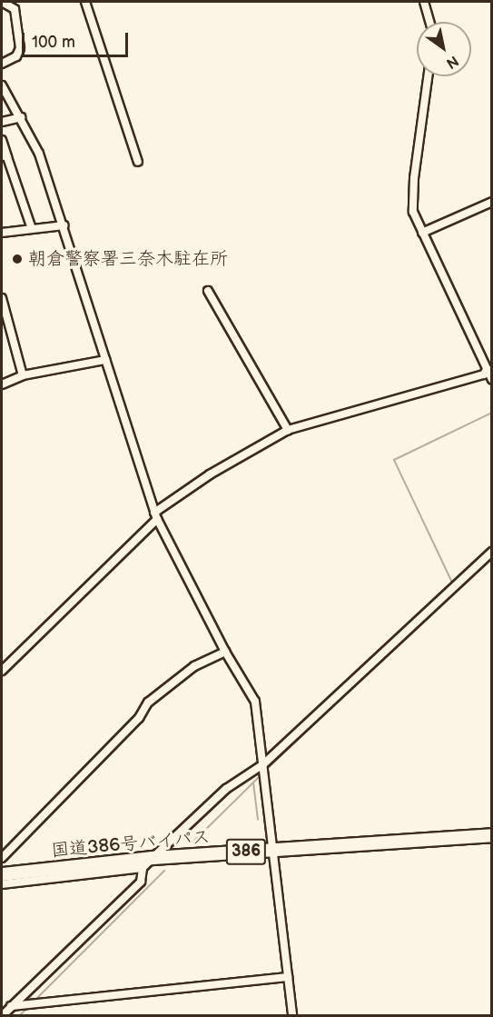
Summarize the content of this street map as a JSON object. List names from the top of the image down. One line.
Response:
{"streets":{"highway":["国道386号バイパス","386"]},"places":["朝倉警察署三奈木駐在所"],"scale_bar":"100 m","north":"bottom right"}
